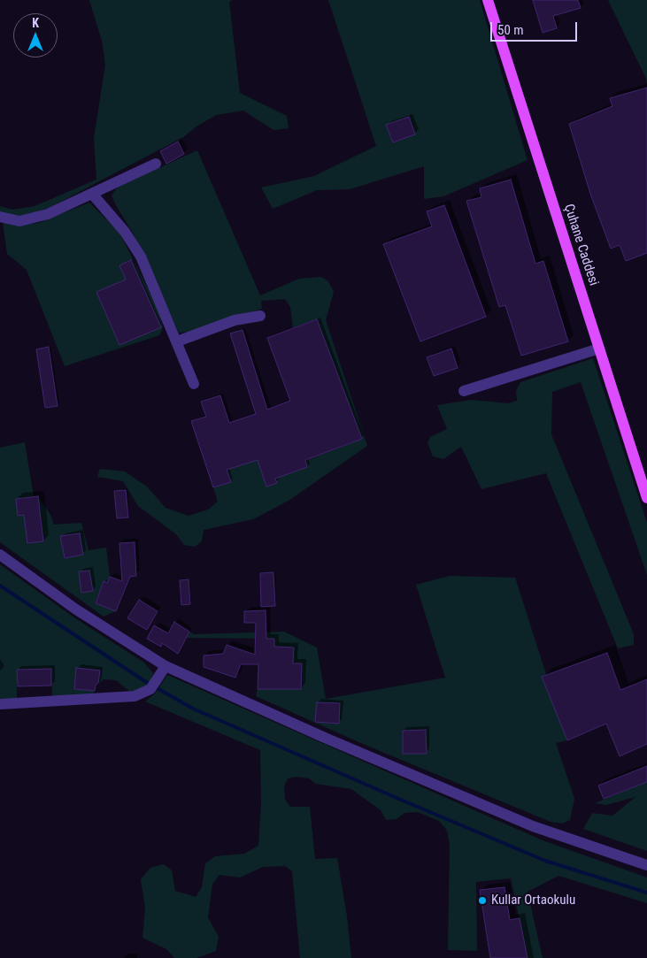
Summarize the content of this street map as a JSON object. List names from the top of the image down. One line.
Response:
{"streets":{"main road":["Çuhane Caddesi"]},"places":["Kullar Ortaokulu"],"scale_bar":"50 m","north":"top"}
